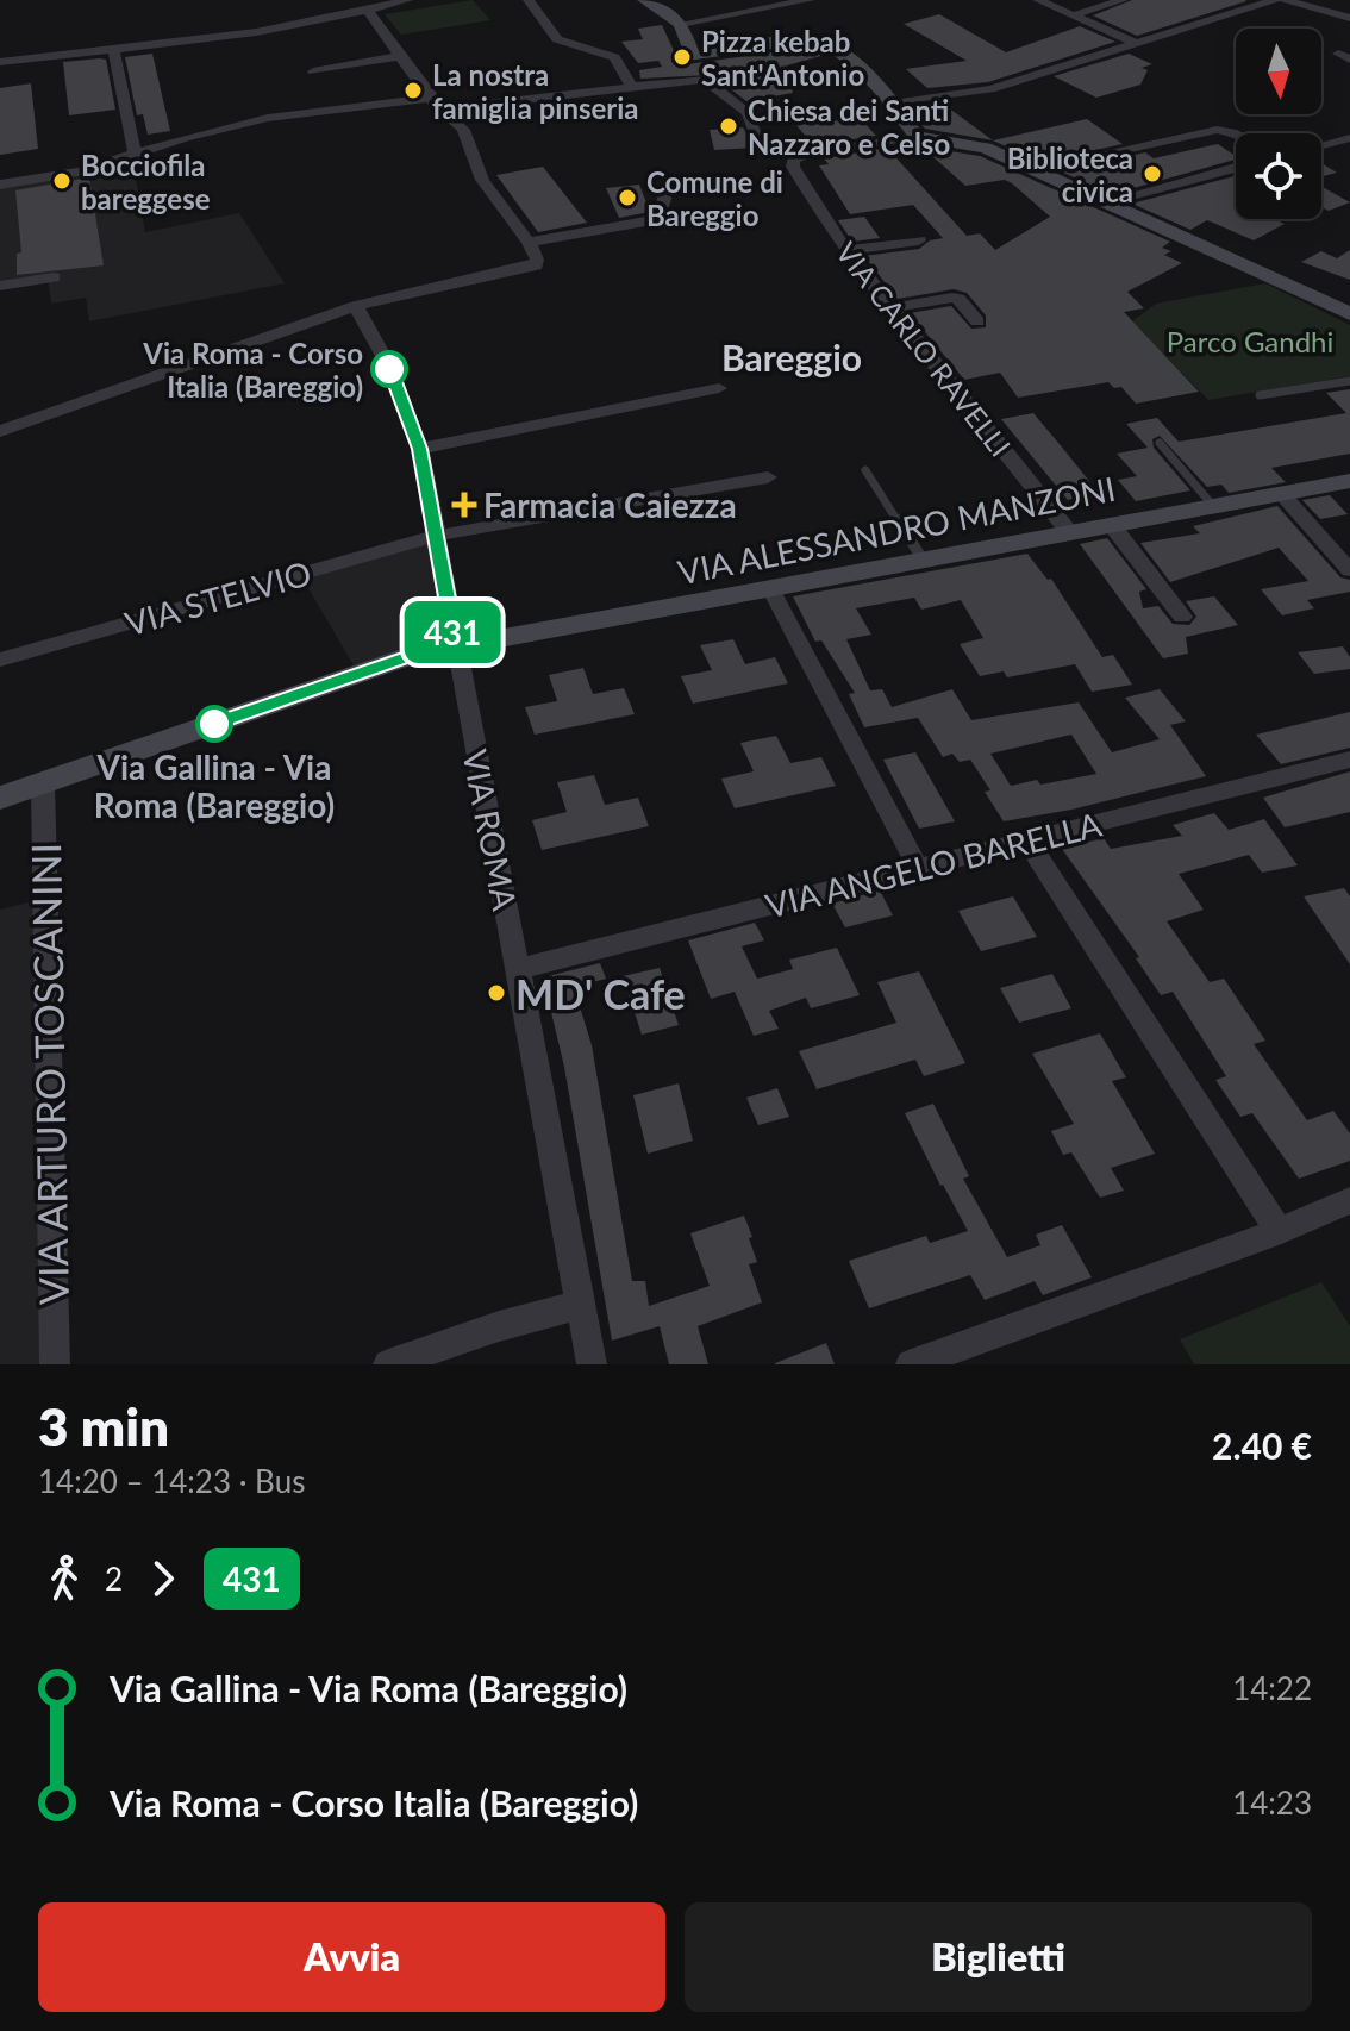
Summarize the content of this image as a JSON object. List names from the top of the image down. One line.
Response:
{"streets":{"street":["VIA CARLO RAVELLI","VIA ALESSANDRO MANZONI","VIA STELVIO","VIA ROMA","VIA ANGELO BARELLA","VIA ARTURO TOSCANINI"]},"crossings":[["VIA CARLO RAVELLI","VIA ALESSANDRO MANZONI"],["VIA ALESSANDRO MANZONI","VIA ROMA"],["VIA ALESSANDRO MANZONI","VIA ARTURO TOSCANINI"],["VIA STELVIO","VIA ROMA"],["VIA ROMA","VIA ANGELO BARELLA"]],"districts":["Bareggio"],"parks":["Parco Gandhi"],"places":{"other":["Pizza kebab Sant'Antonio","La nostra famiglia pinseria","Chiesa dei Santi Nazzaro e Celso","Biblioteca civica","Bocciofila bareggese","Comune di Bareggio","Via Roma - Corso Italia (Bareggio)","Via Gallina - Via Roma (Bareggio)","MD' Cafe"],"health":["Farmacia Caiezza"]},"lines":["bus line 431"],"north":"bottom","page":{"on_map":"431","heading":["3 min","14:20 – 14:23 · Bus","2.40 €"],"legs":["2","431"],"list":[{"name":"Via Gallina - Via Roma (Bareggio)","value":"14:22"},{"name":"Via Roma - Corso Italia (Bareggio)","value":"14:23"}],"buttons":["Avvia","Biglietti"]}}
